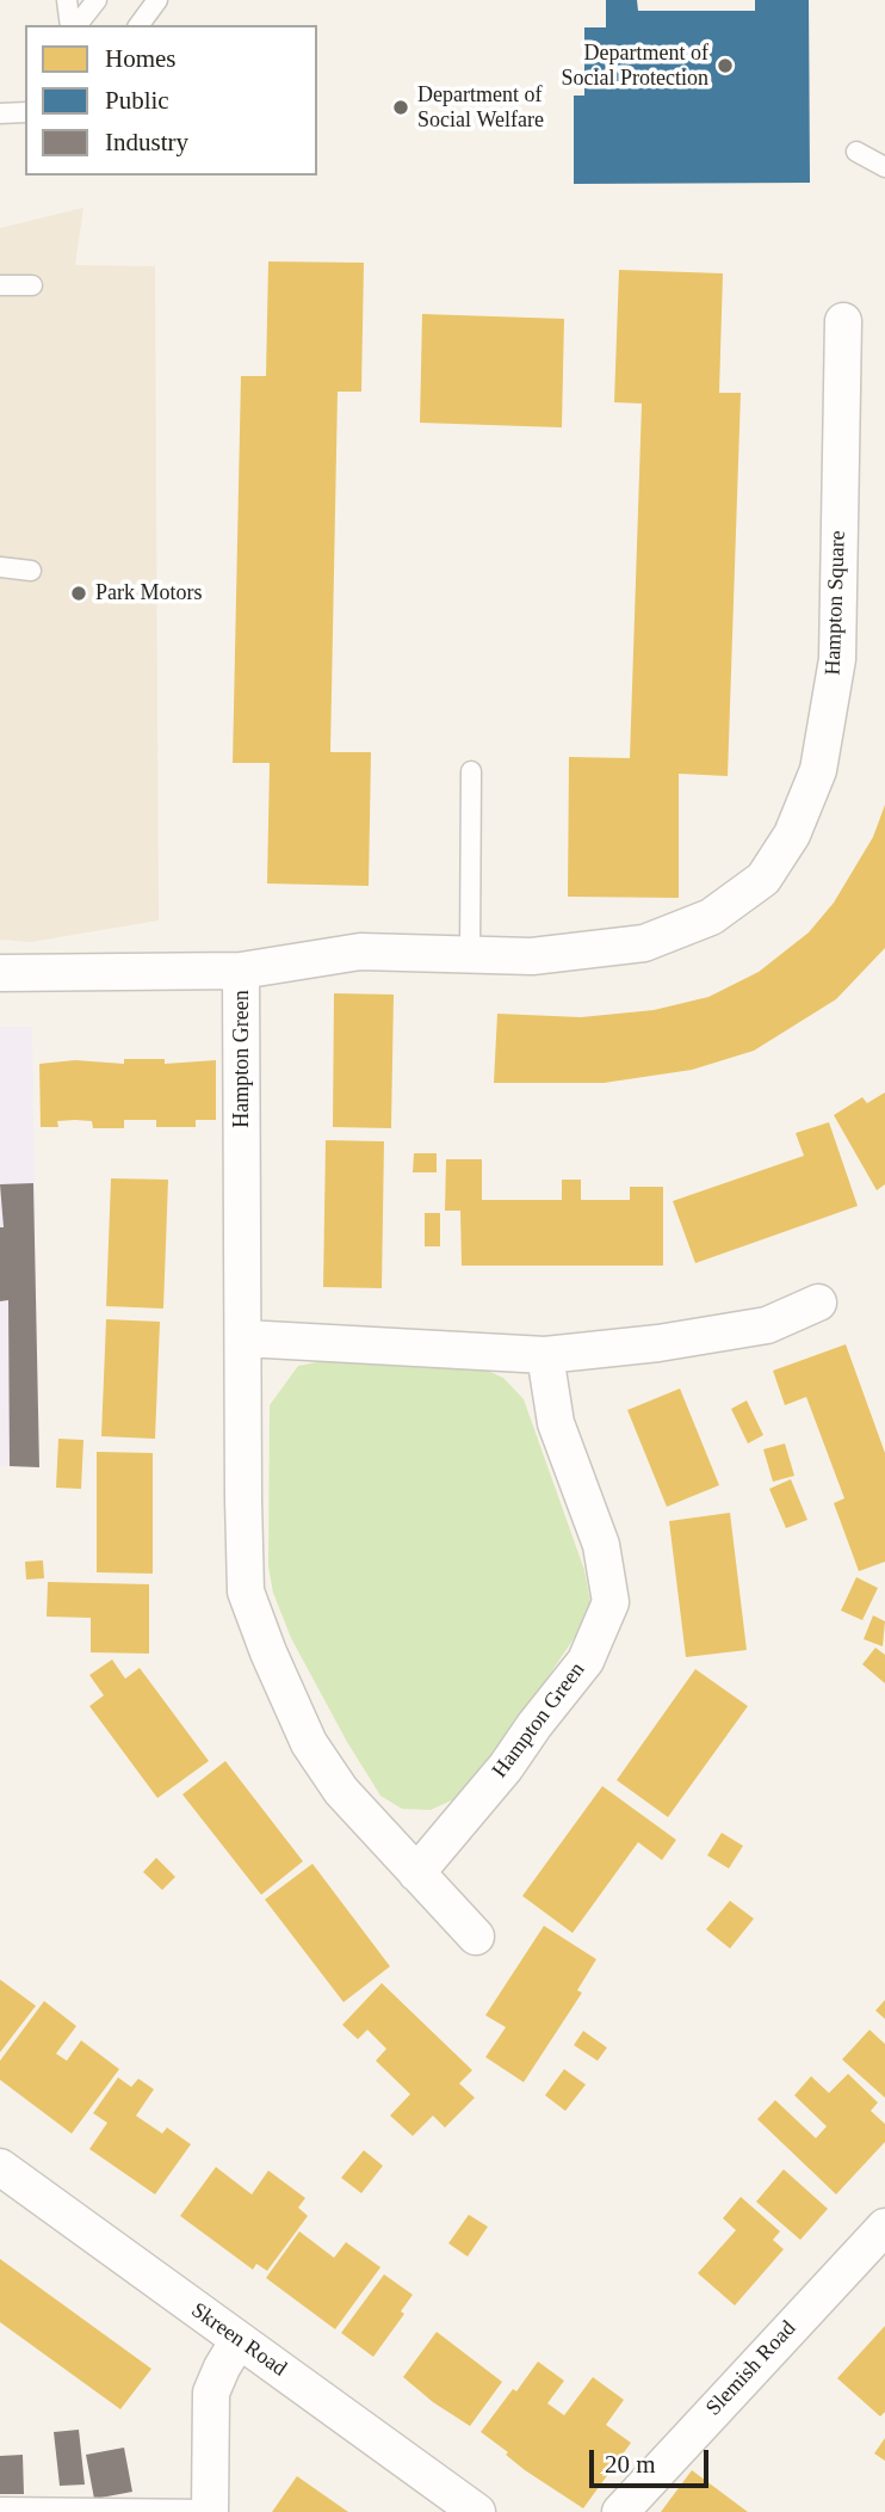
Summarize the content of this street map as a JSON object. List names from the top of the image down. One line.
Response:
{"streets":{"street":["Hampton Square","Hampton Green","Skreen Road","Slemish Road"]},"crossings":[["Hampton Square","Hampton Green"]],"places":["Department of Social Protection","Department of Social Welfare","Park Motors"],"legend":["Homes","Public","Industry"],"scale_bar":"20 m"}
